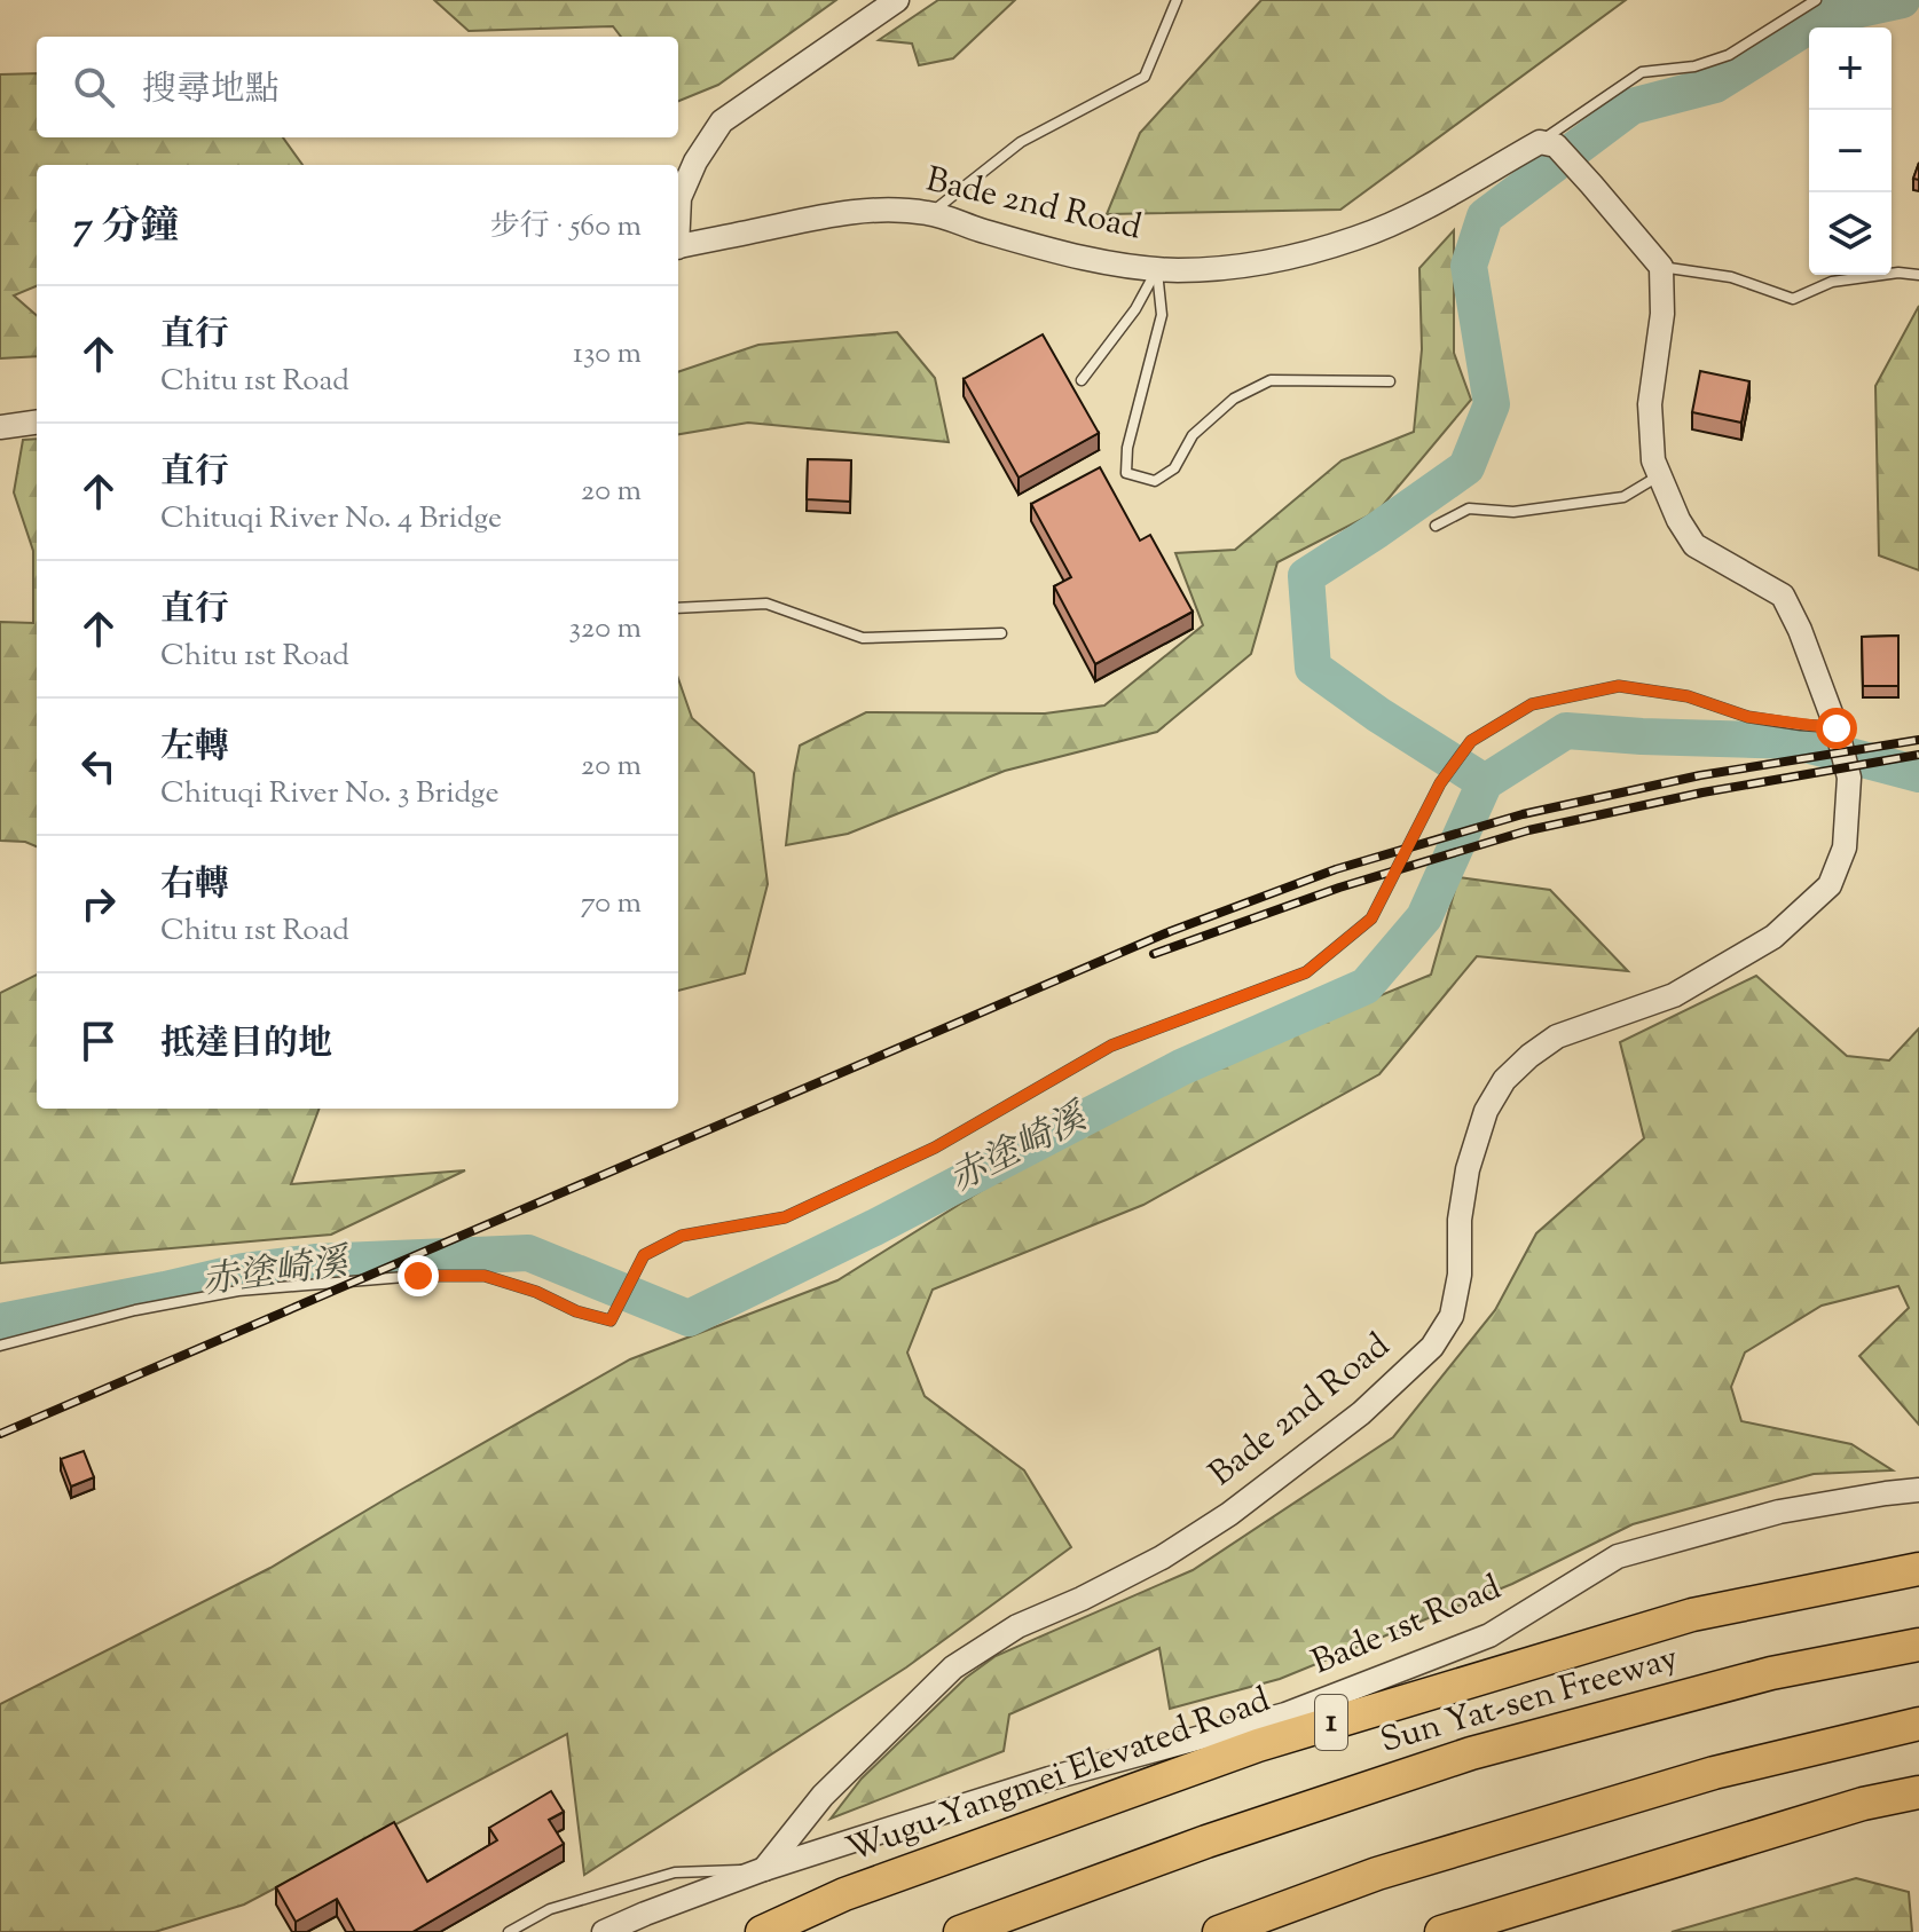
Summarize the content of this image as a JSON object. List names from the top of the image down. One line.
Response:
{"streets":{"highway":["Sun Yat-sen Freeway","1","Wugu-Yangmei Elevated Road"],"street":["Bade 2nd Road","Bade 1st Road"]},"crossings":[["Bade 2nd Road","Bade 1st Road"]],"water":["赤塗崎溪"],"page":{"map_buttons":["+","−"],"search":"搜尋地點","heading":["7 分鐘","步行 · 560 m"],"list":[["直行","Chitu 1st Road","130 m"],["直行","Chituqi River No. 4 Bridge","20 m"],["直行","Chitu 1st Road","320 m"],["左轉","Chituqi River No. 3 Bridge","20 m"],["右轉","Chitu 1st Road","70 m"],"抵達目的地"]}}
